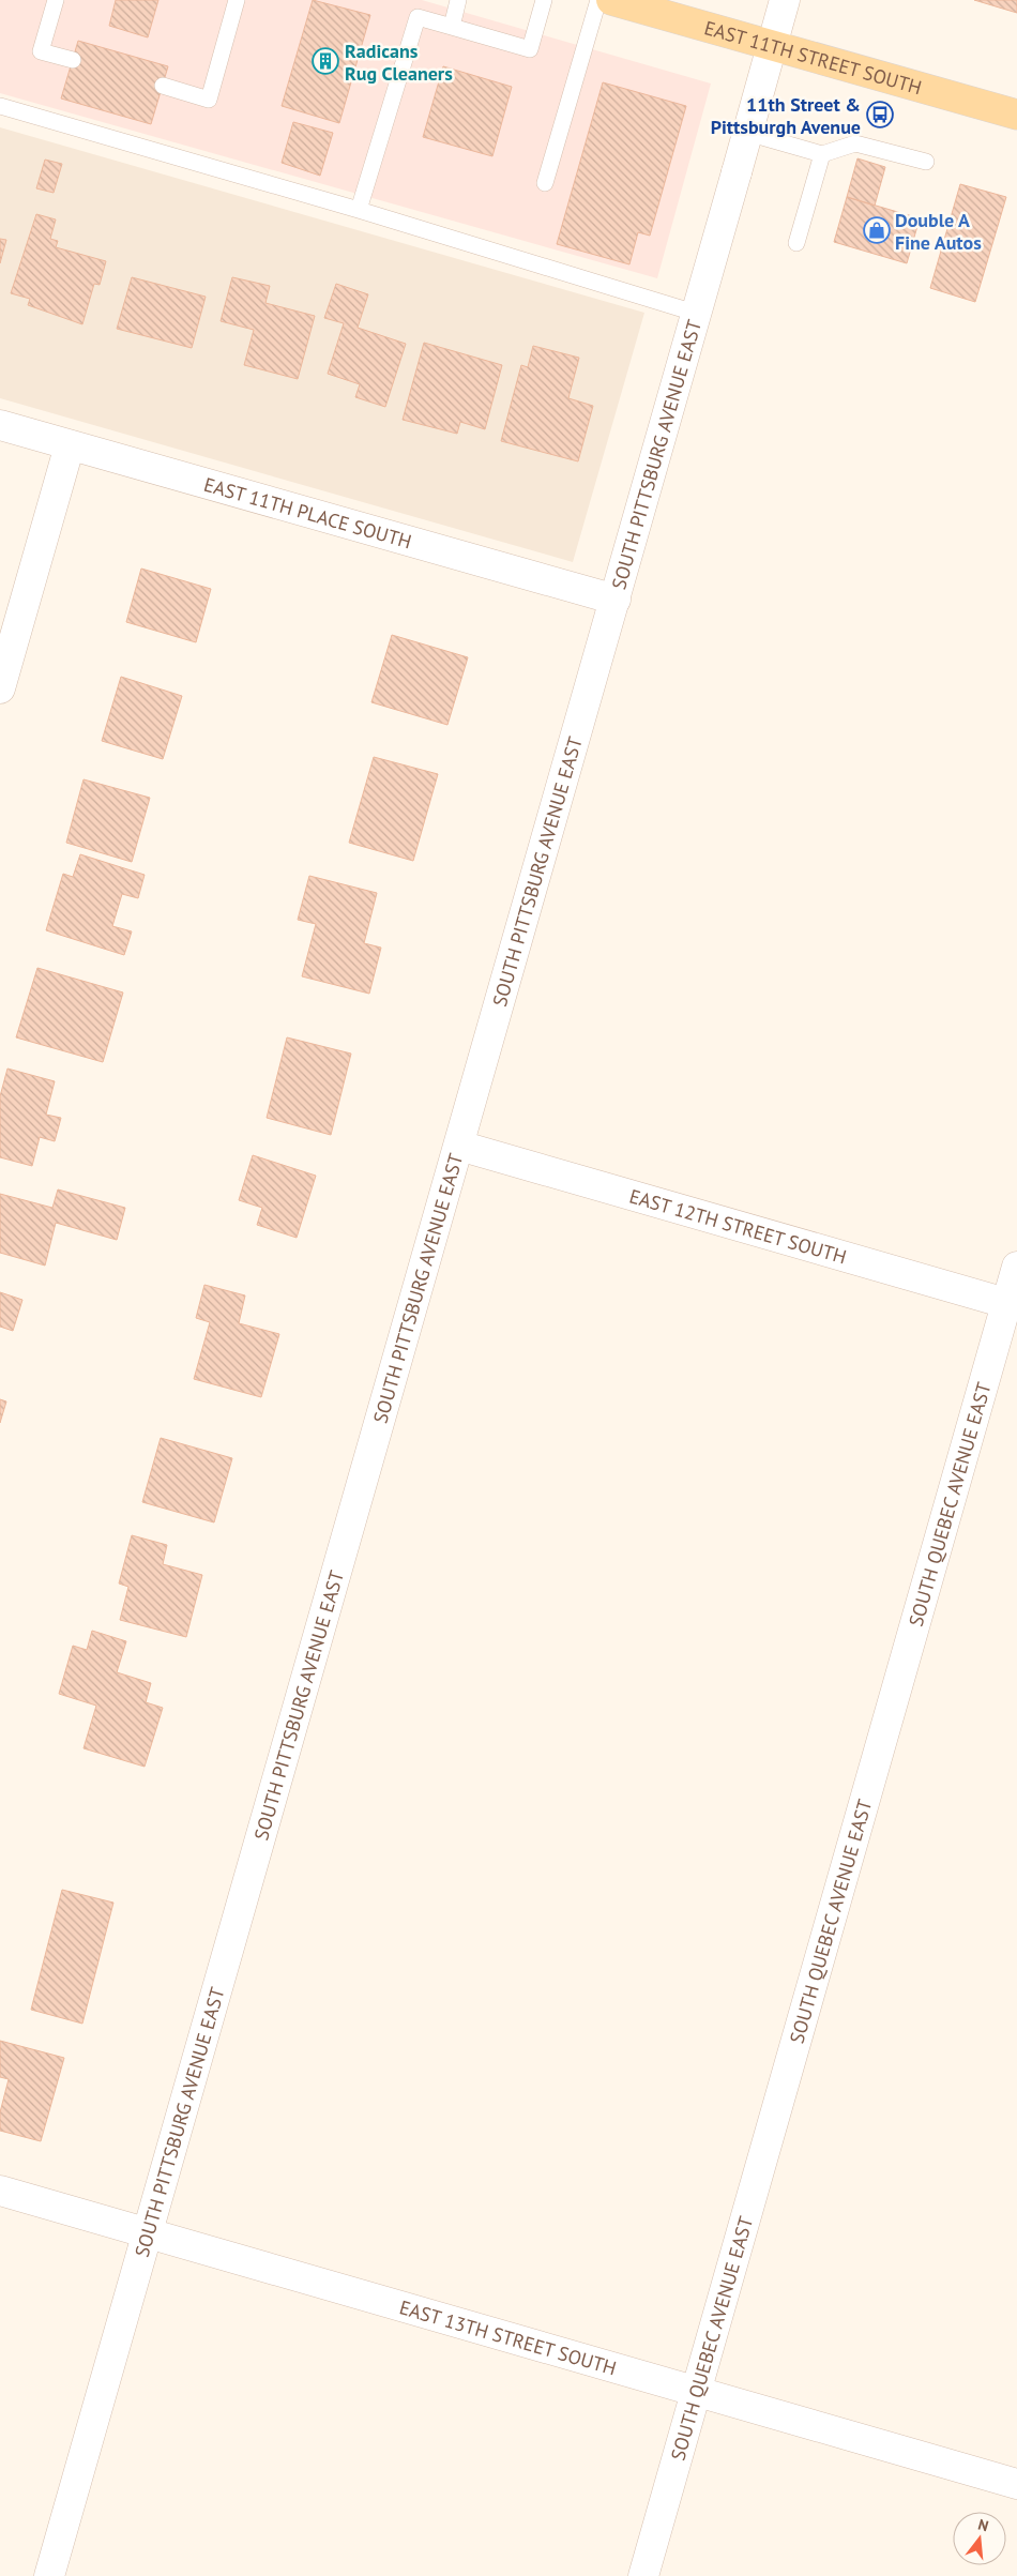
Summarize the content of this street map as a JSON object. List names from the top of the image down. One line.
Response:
{"streets":{"main road":["EAST 11TH STREET SOUTH"],"street":["SOUTH PITTSBURG AVENUE EAST","EAST 11TH PLACE SOUTH","EAST 12TH STREET SOUTH","SOUTH QUEBEC AVENUE EAST","EAST 13TH STREET SOUTH"]},"crossings":[["EAST 11TH STREET SOUTH","SOUTH PITTSBURG AVENUE EAST"],["SOUTH PITTSBURG AVENUE EAST","EAST 11TH PLACE SOUTH"],["SOUTH PITTSBURG AVENUE EAST","EAST 12TH STREET SOUTH"],["SOUTH PITTSBURG AVENUE EAST","EAST 13TH STREET SOUTH"],["EAST 12TH STREET SOUTH","SOUTH QUEBEC AVENUE EAST"],["SOUTH QUEBEC AVENUE EAST","EAST 13TH STREET SOUTH"]],"places":{"building":["Radicans Rug Cleaners"],"bus stop":["11th Street & Pittsburgh Avenue"],"shop":["Double A Fine Autos"]},"north":"top"}
